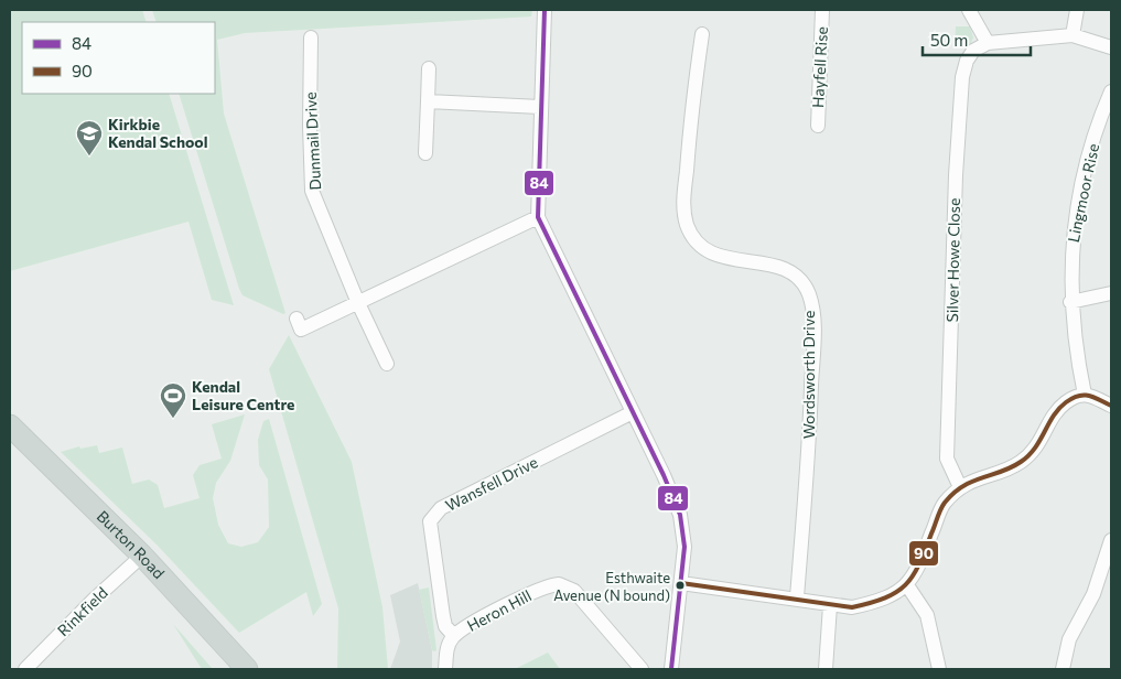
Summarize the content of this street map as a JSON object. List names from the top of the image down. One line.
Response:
{"streets":{"main road":["Burton Road"],"street":["Hayfell Rise","Dunmail Drive","Lingmoor Rise","Silver Howe Close","Wordsworth Drive","Wansfell Drive","Heron Hill","Rinkfield"]},"crossings":[["Wansfell Drive","Heron Hill"],["Burton Road","Rinkfield"]],"places":{"school or university":["Kirkbie Kendal School"],"sports":["Kendal Leisure Centre"],"other":["Esthwaite Avenue (N bound)"]},"lines":["transit line 84","transit line 90"],"legend":["84","90"],"scale_bar":"50 m"}
